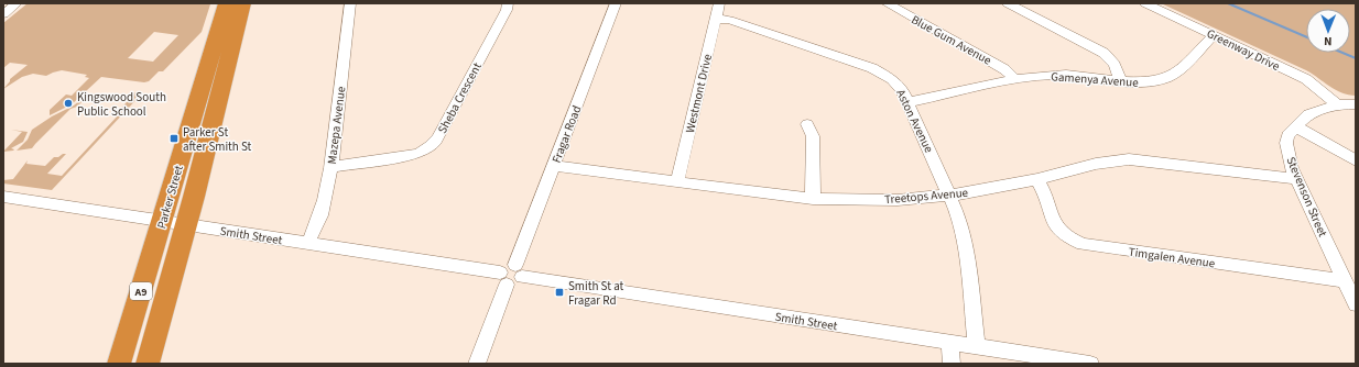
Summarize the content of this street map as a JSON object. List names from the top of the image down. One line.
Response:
{"streets":{"highway":["Parker Street","A9"],"street":["Blue Gum Avenue","Greenway Drive","Gamenya Avenue","Westmont Drive","Sheba Crescent","Aston Avenue","Mazepa Avenue","Fragar Road","Treetops Avenue","Stevenson Street","Smith Street","Timgalen Avenue"]},"crossings":[["Blue Gum Avenue","Gamenya Avenue"],["Greenway Drive","Gamenya Avenue"],["Greenway Drive","Stevenson Street"],["Gamenya Avenue","Aston Avenue"],["Westmont Drive","Aston Avenue"],["Westmont Drive","Treetops Avenue"],["Sheba Crescent","Mazepa Avenue"],["Aston Avenue","Treetops Avenue"],["Aston Avenue","Smith Street"],["Mazepa Avenue","Smith Street"],["Fragar Road","Treetops Avenue"],["Fragar Road","Smith Street"],["Treetops Avenue","Stevenson Street"],["Treetops Avenue","Timgalen Avenue"],["Parker Street","Smith Street"],["Stevenson Street","Timgalen Avenue"]],"places":{"other":["Kingswood South Public School"],"transit":["Parker St after Smith St","Smith St at Fragar Rd"]},"north":"bottom"}
